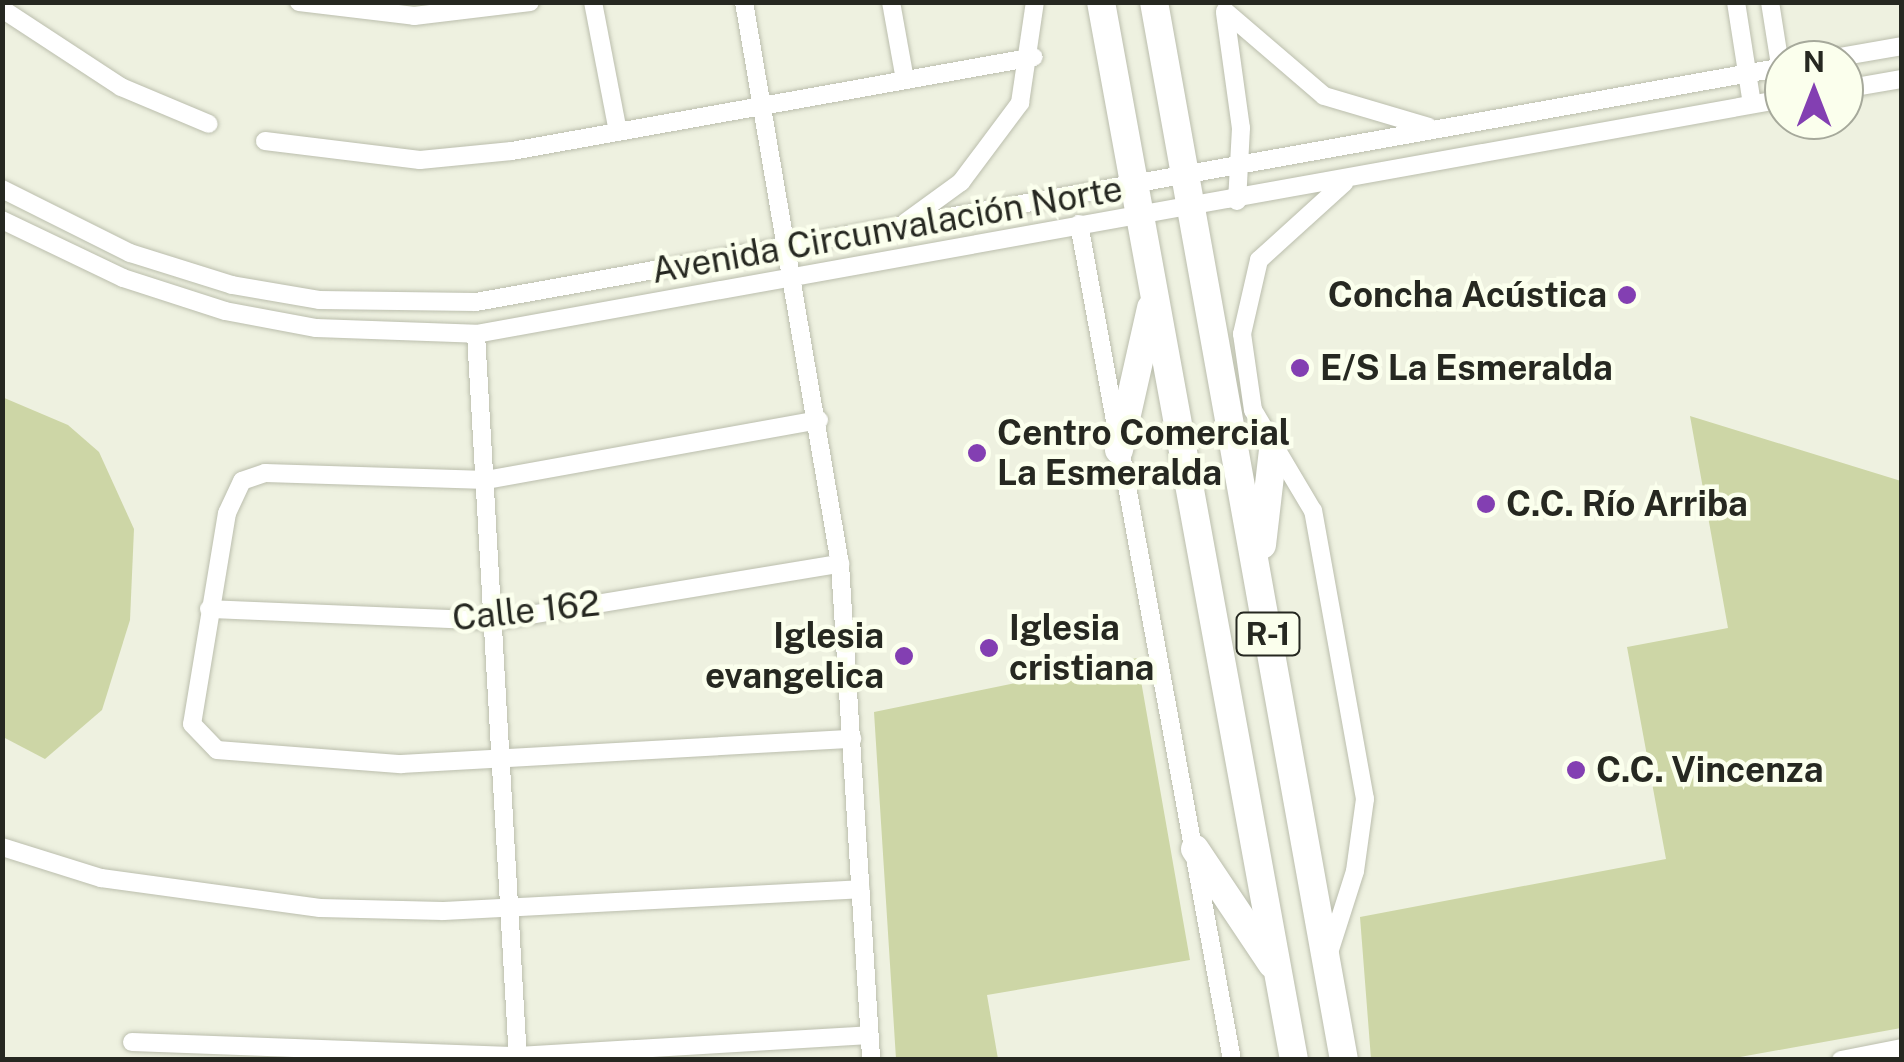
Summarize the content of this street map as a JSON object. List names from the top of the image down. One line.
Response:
{"streets":{"main road":["R-1"],"street":["Avenida Circunvalación Norte","Calle 162"]},"crossings":[["Avenida Circunvalación Norte","R-1"]],"places":["Concha Acústica","E/S La Esmeralda","Centro Comercial La Esmeralda","C.C. Río Arriba","Iglesia cristiana","Iglesia evangelica","C.C. Vincenza"],"north":"top"}
